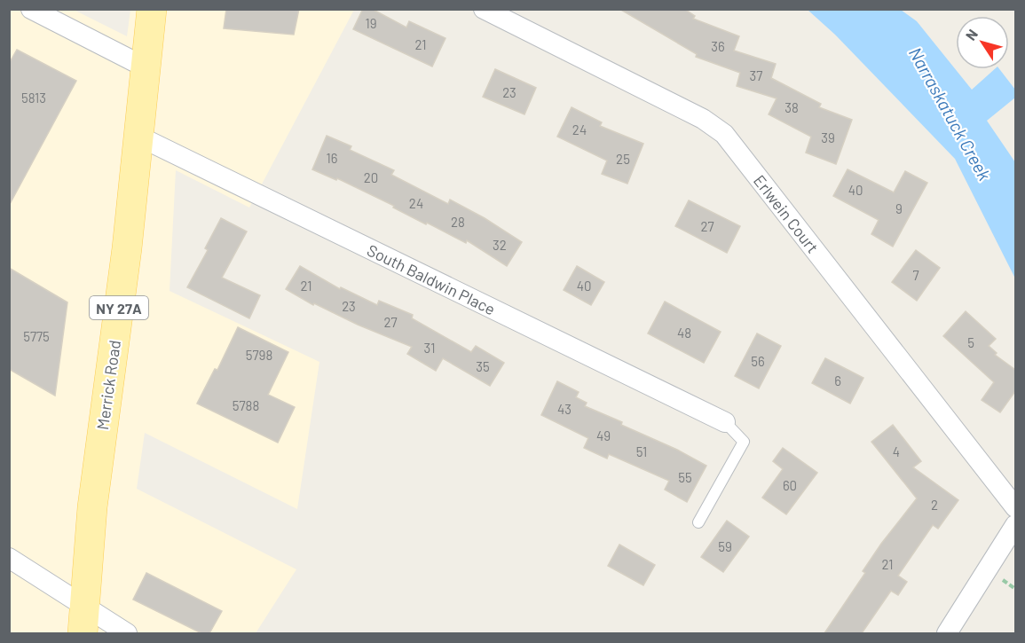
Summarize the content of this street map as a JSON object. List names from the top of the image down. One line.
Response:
{"streets":{"main road":["NY 27A","Merrick Road"],"street":["Erlwein Court","South Baldwin Place"]},"crossings":[["South Baldwin Place","Merrick Road"]],"water":["Narraskatuck Creek"],"house_numbers":["19","21","36","37","23","5813","38","24","39","16","25","20","40","24","9","28","27","32","7","21","40","23","27","48","5775","5","31","5798","56","35","6","5788","43","49","51","4","55","60","2","59","21"],"north":"top left"}
